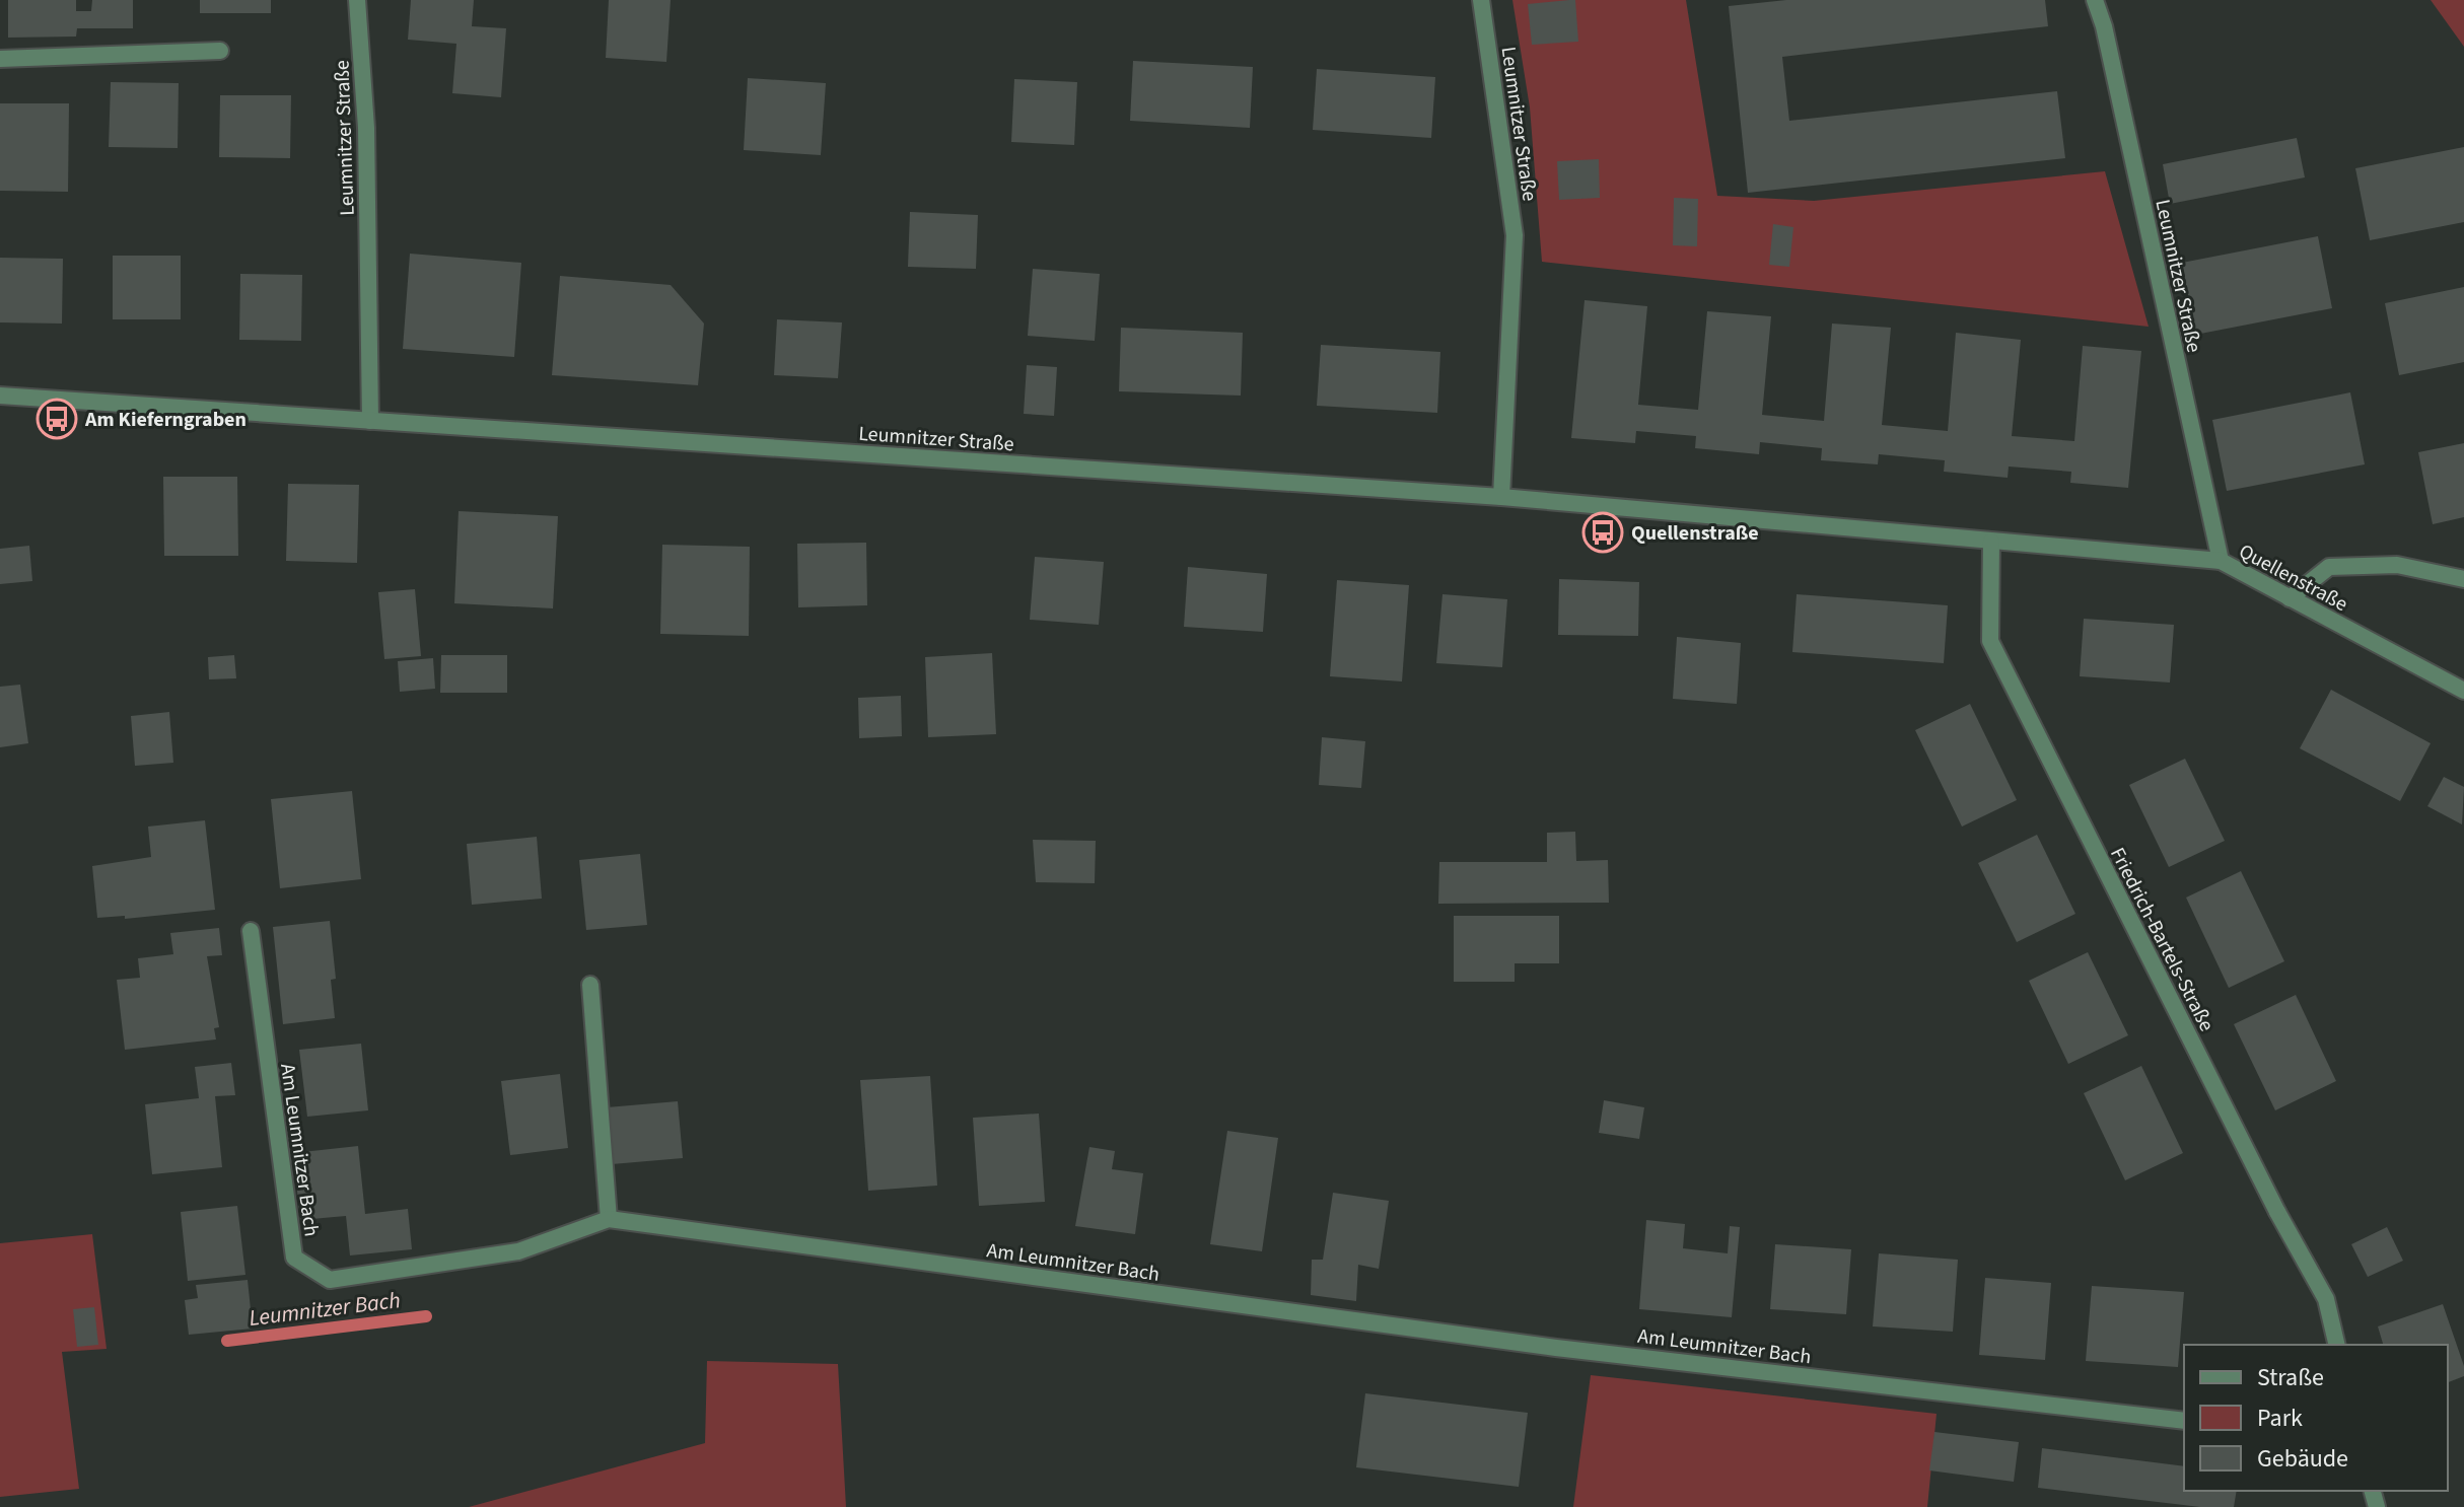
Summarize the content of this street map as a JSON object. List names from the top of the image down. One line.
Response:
{"streets":{"street":["Leumnitzer Straße","Quellenstraße","Friedrich-Bartels-Straße","Am Leumnitzer Bach"]},"crossings":[["Leumnitzer Straße","Quellenstraße"],["Leumnitzer Straße","Friedrich-Bartels-Straße"],["Quellenstraße","Friedrich-Bartels-Straße"]],"water":["Leumnitzer Bach"],"places":{"bus stop":["Am Kieferngraben","Quellenstraße"]},"legend":["Straße","Park","Gebäude"]}
